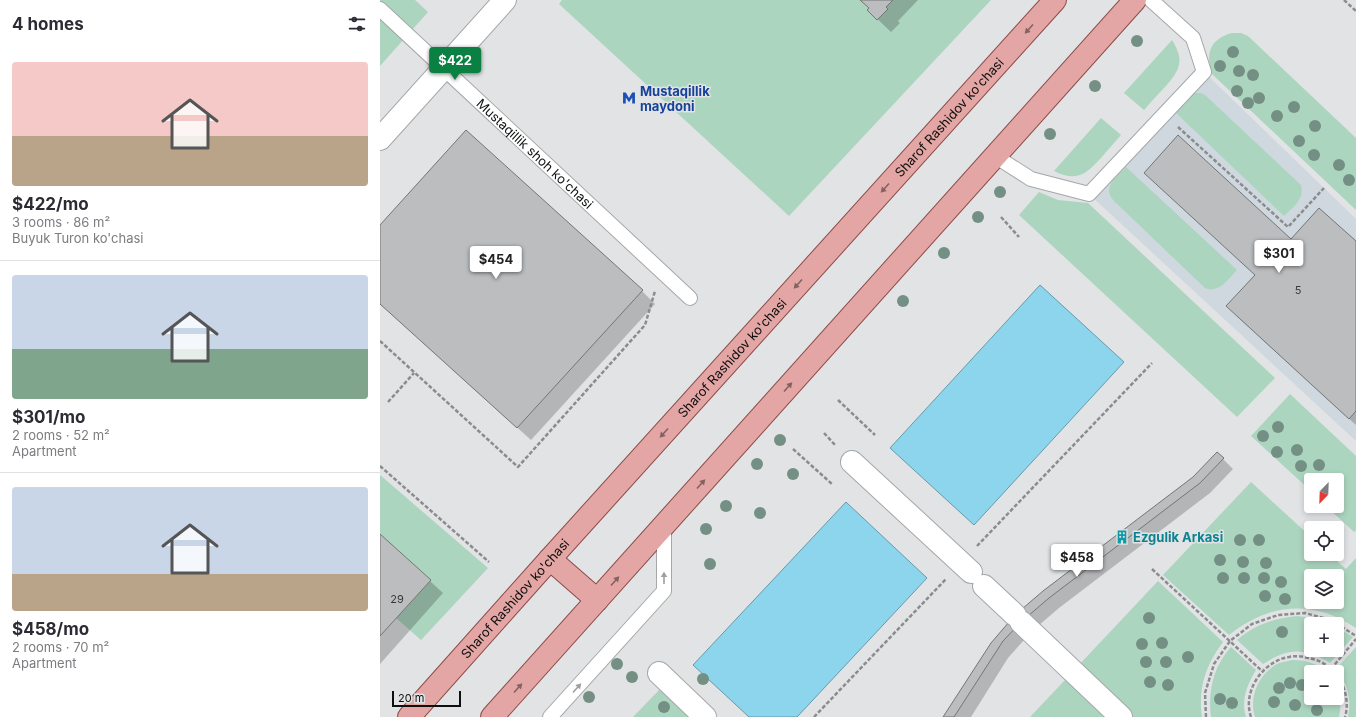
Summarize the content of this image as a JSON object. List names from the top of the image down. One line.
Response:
{"streets":{"main road":["Sharof Rashidov ko'chasi"],"lane":["Mustaqillik shoh ko'chasi"]},"places":{"metro station":["Mustaqillik maydoni"],"building":["Ezgulik Arkasi"]},"house_numbers":["5","29"],"scale_bar":"20 m","north":"bottom left","page":{"heading":"4 homes","price":["$422","$301","$454","$458"],"list":[{"name":"$422/mo","note":"3 rooms · 86 m² · Buyuk Turon ko'chasi"},{"name":"$301/mo","note":"2 rooms · 52 m² · Apartment"},{"name":"$458/mo","note":"2 rooms · 70 m² · Apartment"}],"map_buttons":["+","−"],"scale":"20 m"}}
